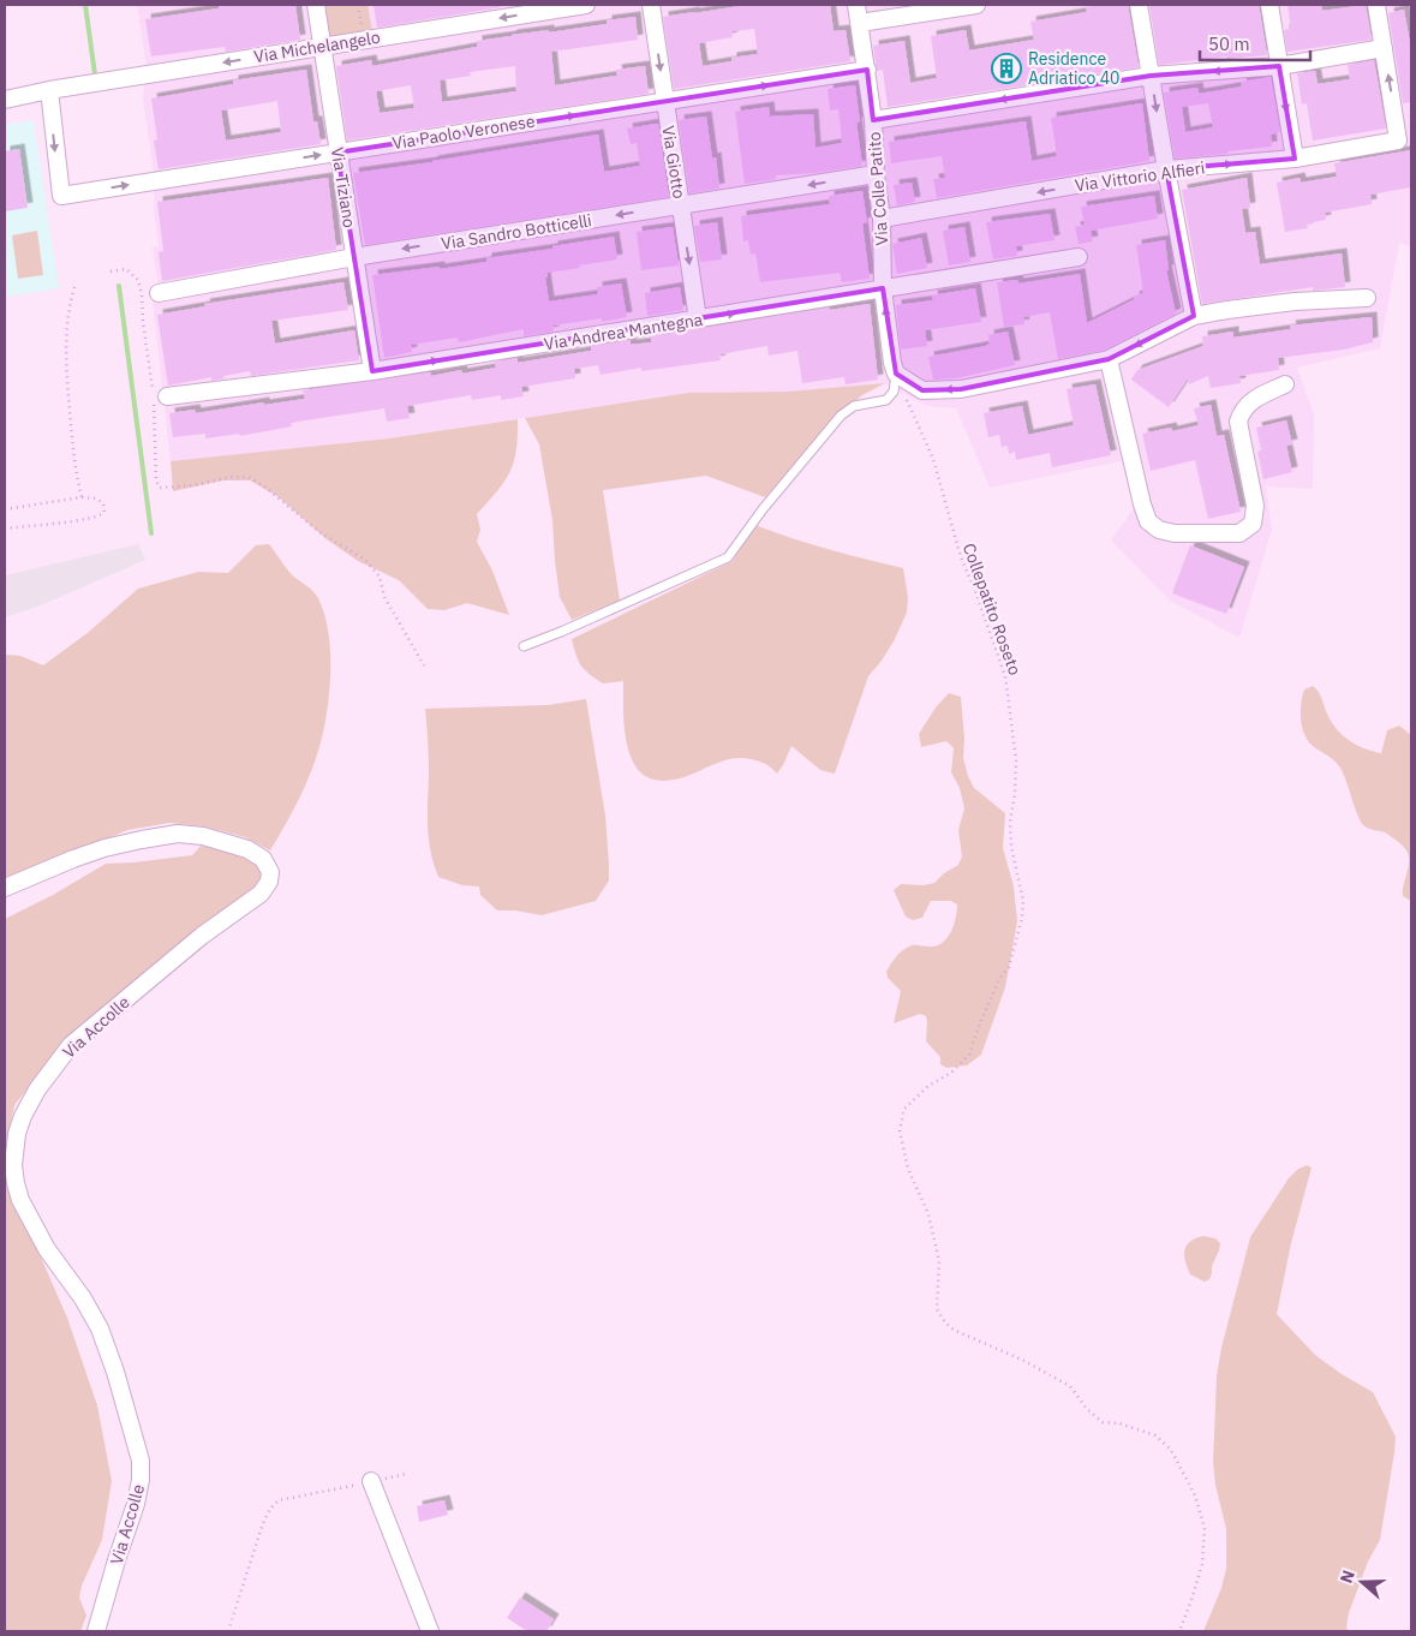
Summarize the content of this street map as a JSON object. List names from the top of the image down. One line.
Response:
{"streets":{"street":["Via Michelangelo","Via Paolo Veronese","Via Giotto","Via Vittorio Alfieri","Via Tiziano","Via Colle Patito","Via Sandro Botticelli","Via Andrea Mantegna","Via Accolle"],"path":["Collepatito Roseto"]},"crossings":[["Via Michelangelo","Via Paolo Veronese"],["Via Michelangelo","Via Tiziano"],["Via Paolo Veronese","Via Giotto"],["Via Paolo Veronese","Via Tiziano"],["Via Paolo Veronese","Via Colle Patito"],["Via Giotto","Via Sandro Botticelli"],["Via Giotto","Via Andrea Mantegna"],["Via Vittorio Alfieri","Via Colle Patito"],["Via Tiziano","Via Sandro Botticelli"],["Via Tiziano","Via Andrea Mantegna"],["Via Colle Patito","Via Sandro Botticelli"],["Via Colle Patito","Via Andrea Mantegna"],["Via Colle Patito","Collepatito Roseto"]],"one_way":["Via Michelangelo","Via Paolo Veronese","Via Giotto","Via Sandro Botticelli","Via Andrea Mantegna"],"places":{"building":["Residence Adriatico 40"]},"scale_bar":"50 m","north":"left"}
